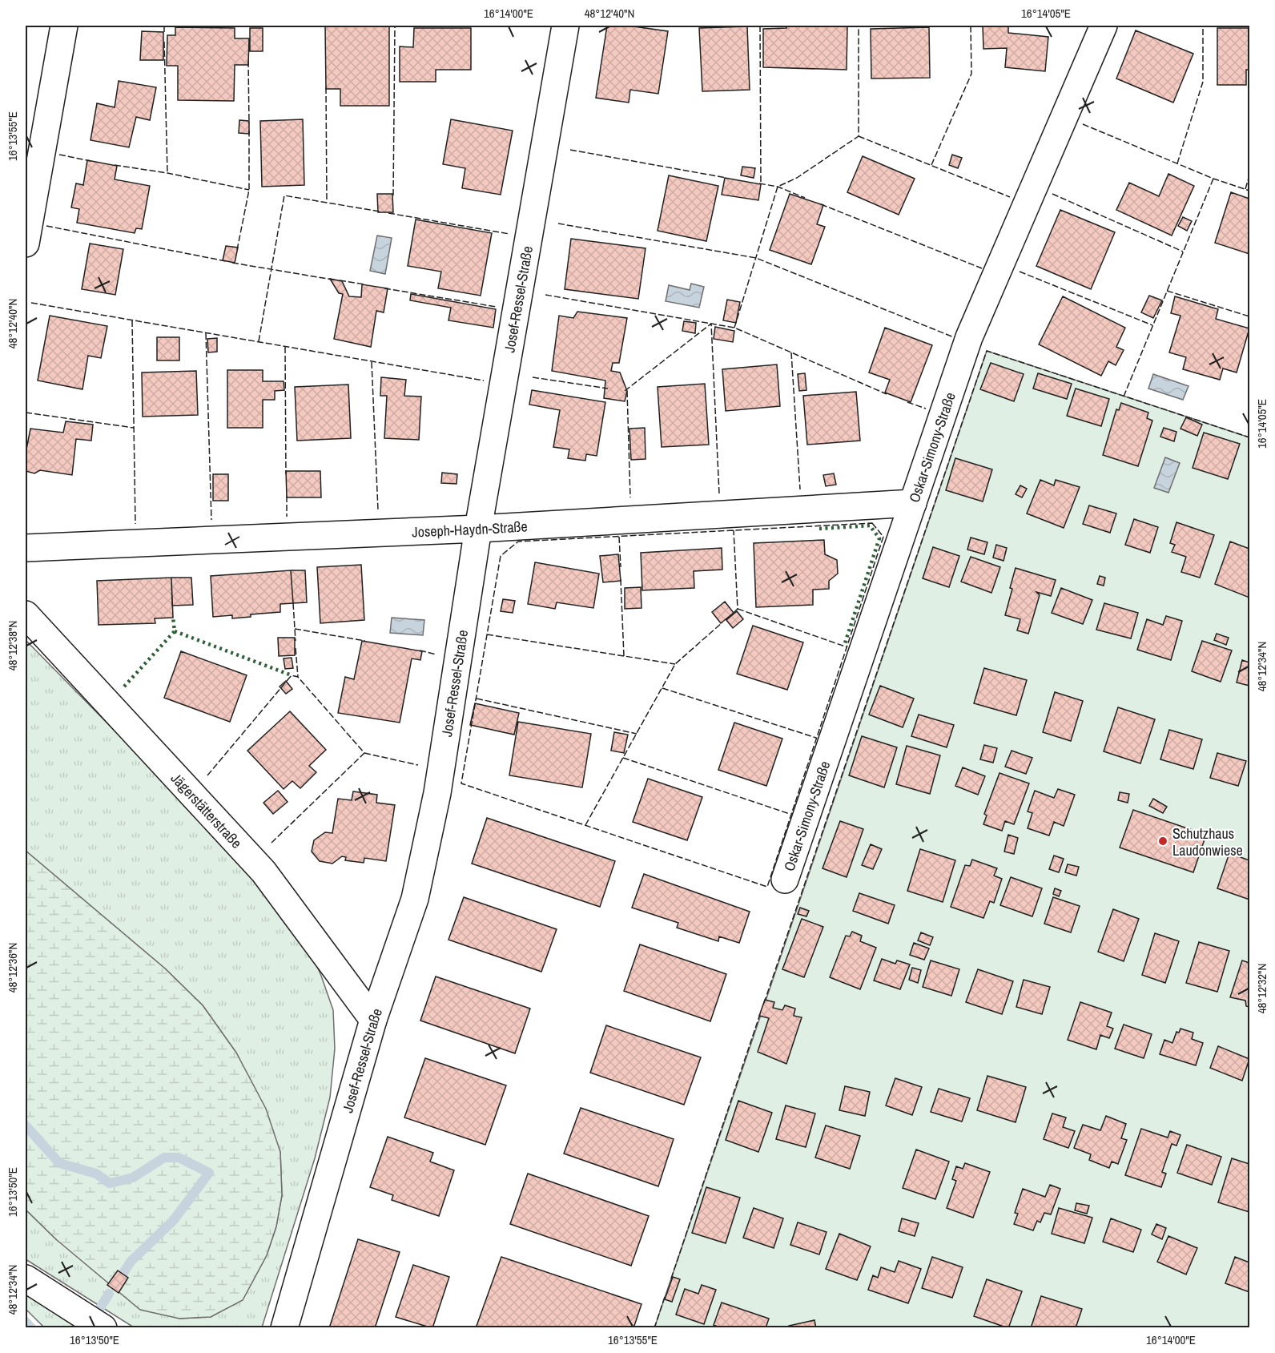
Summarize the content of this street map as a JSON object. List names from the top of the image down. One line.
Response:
{"streets":{"street":["Josef-Ressel-Straße","Oskar-Simony-Straße","Joseph-Haydn-Straße","Jägerstätterstraße"]},"crossings":[["Josef-Ressel-Straße","Joseph-Haydn-Straße"],["Josef-Ressel-Straße","Jägerstätterstraße"],["Oskar-Simony-Straße","Joseph-Haydn-Straße"]],"places":["Schutzhaus Laudonwiese"],"coordinates":["16°14'00\"E","48°12'40\"N","16°14'05\"E","16°13'55\"E","48°12'38\"N","48°12'34\"N","48°12'36\"N","48°12'32\"N","16°13'50\"E"]}
